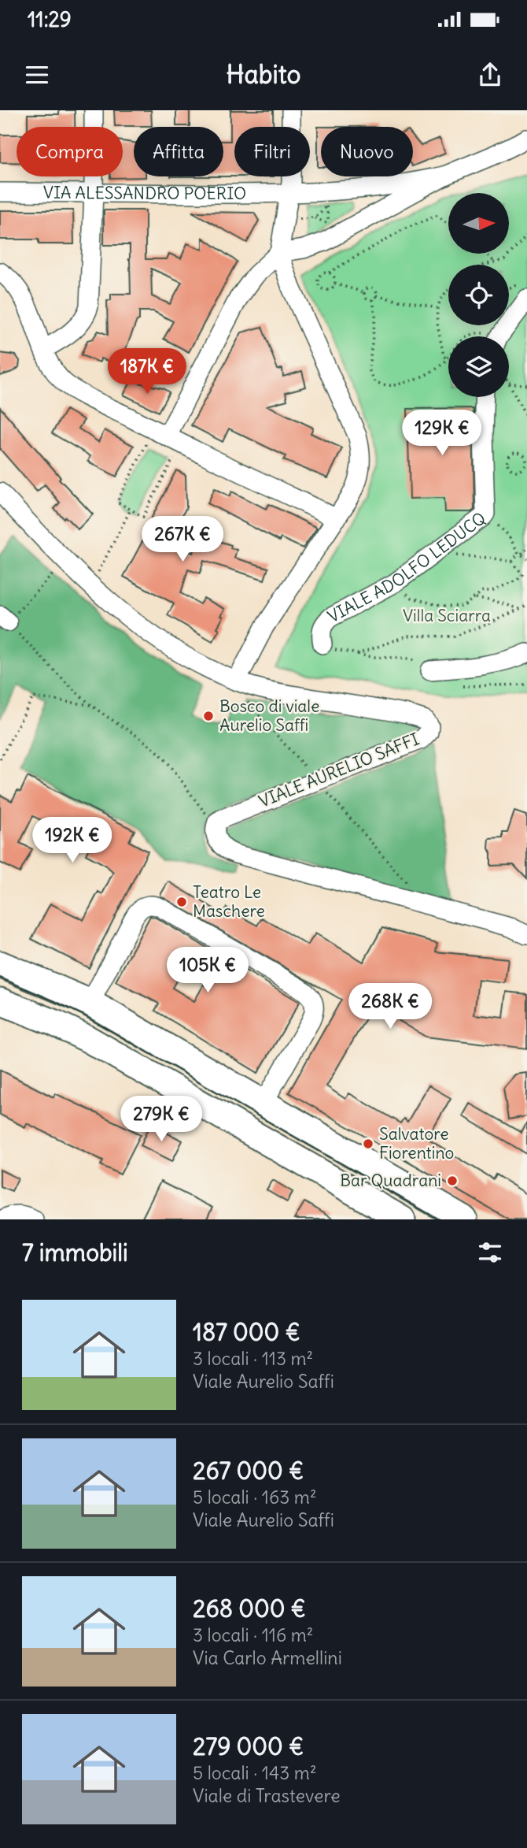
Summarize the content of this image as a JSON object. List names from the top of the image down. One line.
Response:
{"streets":{"street":["VIA ALESSANDRO POERIO","VIALE ADOLFO LEDUCQ","VIALE AURELIO SAFFI"]},"parks":["Villa Sciarra"],"places":["Bosco di viale Aurelio Saffi","Teatro Le Maschere","Salvatore Fiorentino","Bar Quadrani"],"north":"right","page":{"status":"11:29","header":"Habito","chip":["Compra","Affitta","Filtri","Nuovo"],"price":["187K €","129K €","267K €","192K €","105K €","268K €","279K €"],"heading":"7 immobili","list":[{"name":"187 000 €","note":"3 locali · 113 m² · Viale Aurelio Saffi"},{"name":"267 000 €","note":"5 locali · 163 m² · Viale Aurelio Saffi"},{"name":"268 000 €","note":"3 locali · 116 m² · Via Carlo Armellini"},{"name":"279 000 €","note":"5 locali · 143 m² · Viale di Trastevere"}]}}
